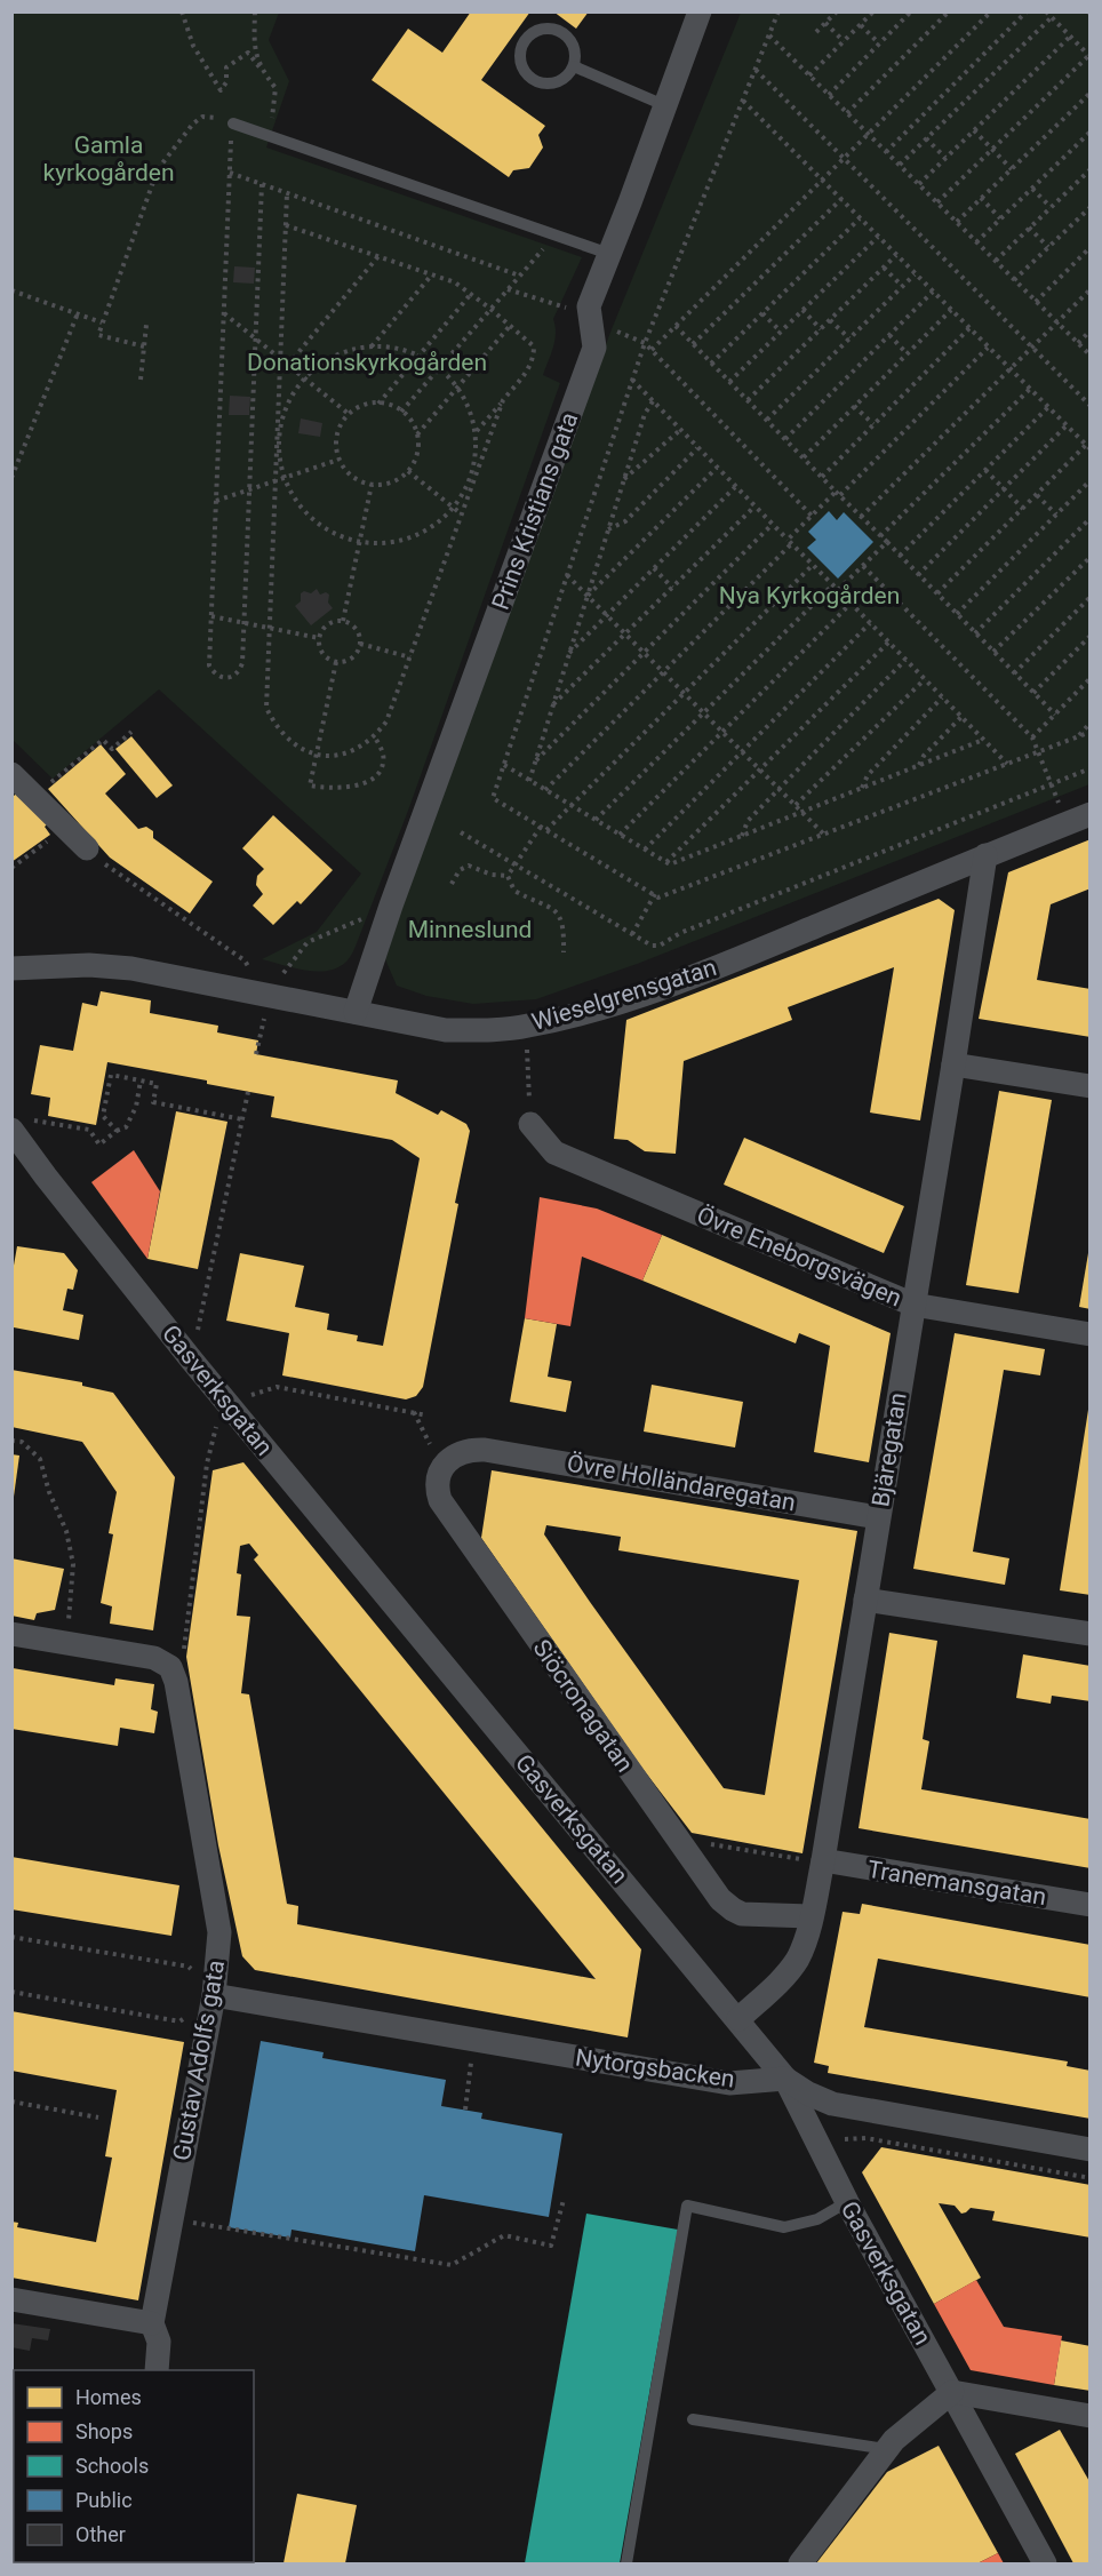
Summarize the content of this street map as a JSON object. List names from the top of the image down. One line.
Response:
{"streets":{"street":["Prins Kristians gata","Wieselgrensgatan","Övre Eneborgsvägen","Gasverksgatan","Bjäregatan","Övre Holländaregatan","Siöcronagatan","Tranemansgatan","Gustav Adolfs gata","Nytorgsbacken"]},"crossings":[["Prins Kristians gata","Wieselgrensgatan"],["Wieselgrensgatan","Bjäregatan"],["Övre Eneborgsvägen","Bjäregatan"],["Gasverksgatan","Bjäregatan"],["Gasverksgatan","Nytorgsbacken"],["Bjäregatan","Övre Holländaregatan"],["Bjäregatan","Siöcronagatan"],["Bjäregatan","Tranemansgatan"],["Övre Holländaregatan","Siöcronagatan"],["Gustav Adolfs gata","Nytorgsbacken"]],"parks":["Gamla kyrkogården","Donationskyrkogården","Nya Kyrkogården","Minneslund"],"legend":["Homes","Shops","Schools","Public","Other"]}
